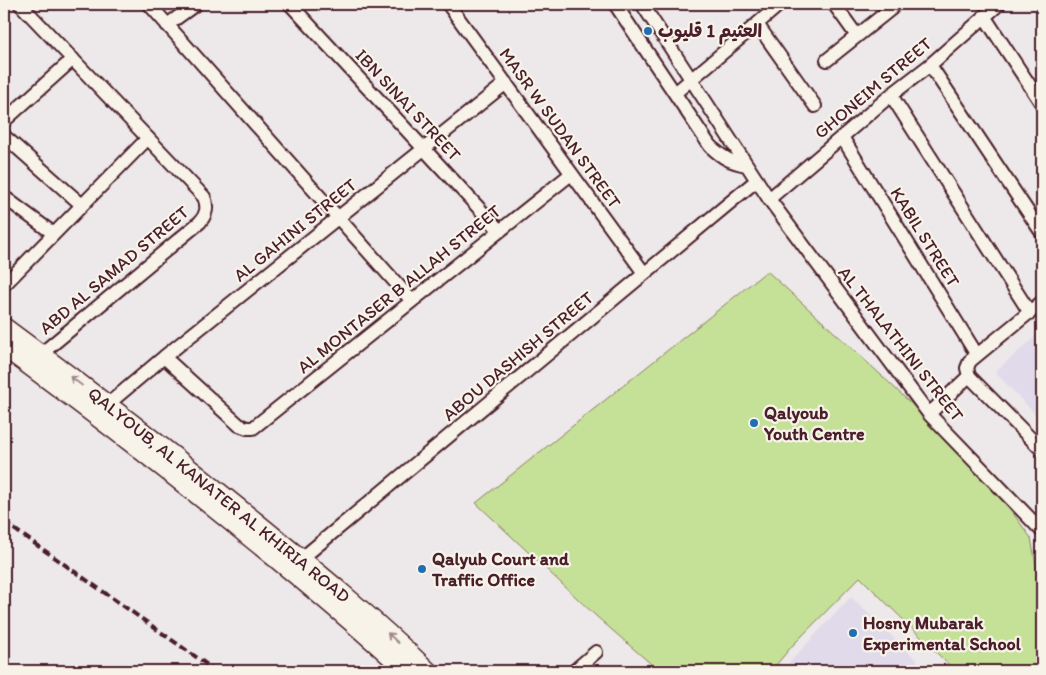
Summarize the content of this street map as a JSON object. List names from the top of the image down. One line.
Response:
{"streets":{"main road":["QALYOUB, AL KANATER AL KHIRIA ROAD"],"street":["GHONEIM STREET","IBN SINAI STREET","MASR W SUDAN STREET","AL GAHINI STREET","KABIL STREET","ABD AL SAMAD STREET","AL MONTASER B ALLAH STREET","AL THALATHINI STREET","ABOU DASHISH STREET"]},"crossings":[["GHONEIM STREET","KABIL STREET"],["GHONEIM STREET","AL THALATHINI STREET"],["IBN SINAI STREET","AL GAHINI STREET"],["IBN SINAI STREET","AL MONTASER B ALLAH STREET"],["MASR W SUDAN STREET","AL GAHINI STREET"],["MASR W SUDAN STREET","AL MONTASER B ALLAH STREET"],["MASR W SUDAN STREET","ABOU DASHISH STREET"],["AL GAHINI STREET","AL MONTASER B ALLAH STREET"],["AL GAHINI STREET","QALYOUB, AL KANATER AL KHIRIA ROAD"],["ABD AL SAMAD STREET","QALYOUB, AL KANATER AL KHIRIA ROAD"],["AL THALATHINI STREET","ABOU DASHISH STREET"],["ABOU DASHISH STREET","QALYOUB, AL KANATER AL KHIRIA ROAD"]],"places":["العثيم 1 قليوب","Qalyoub Youth Centre","Qalyub Court and Traffic Office","Hosny Mubarak Experimental School"]}
